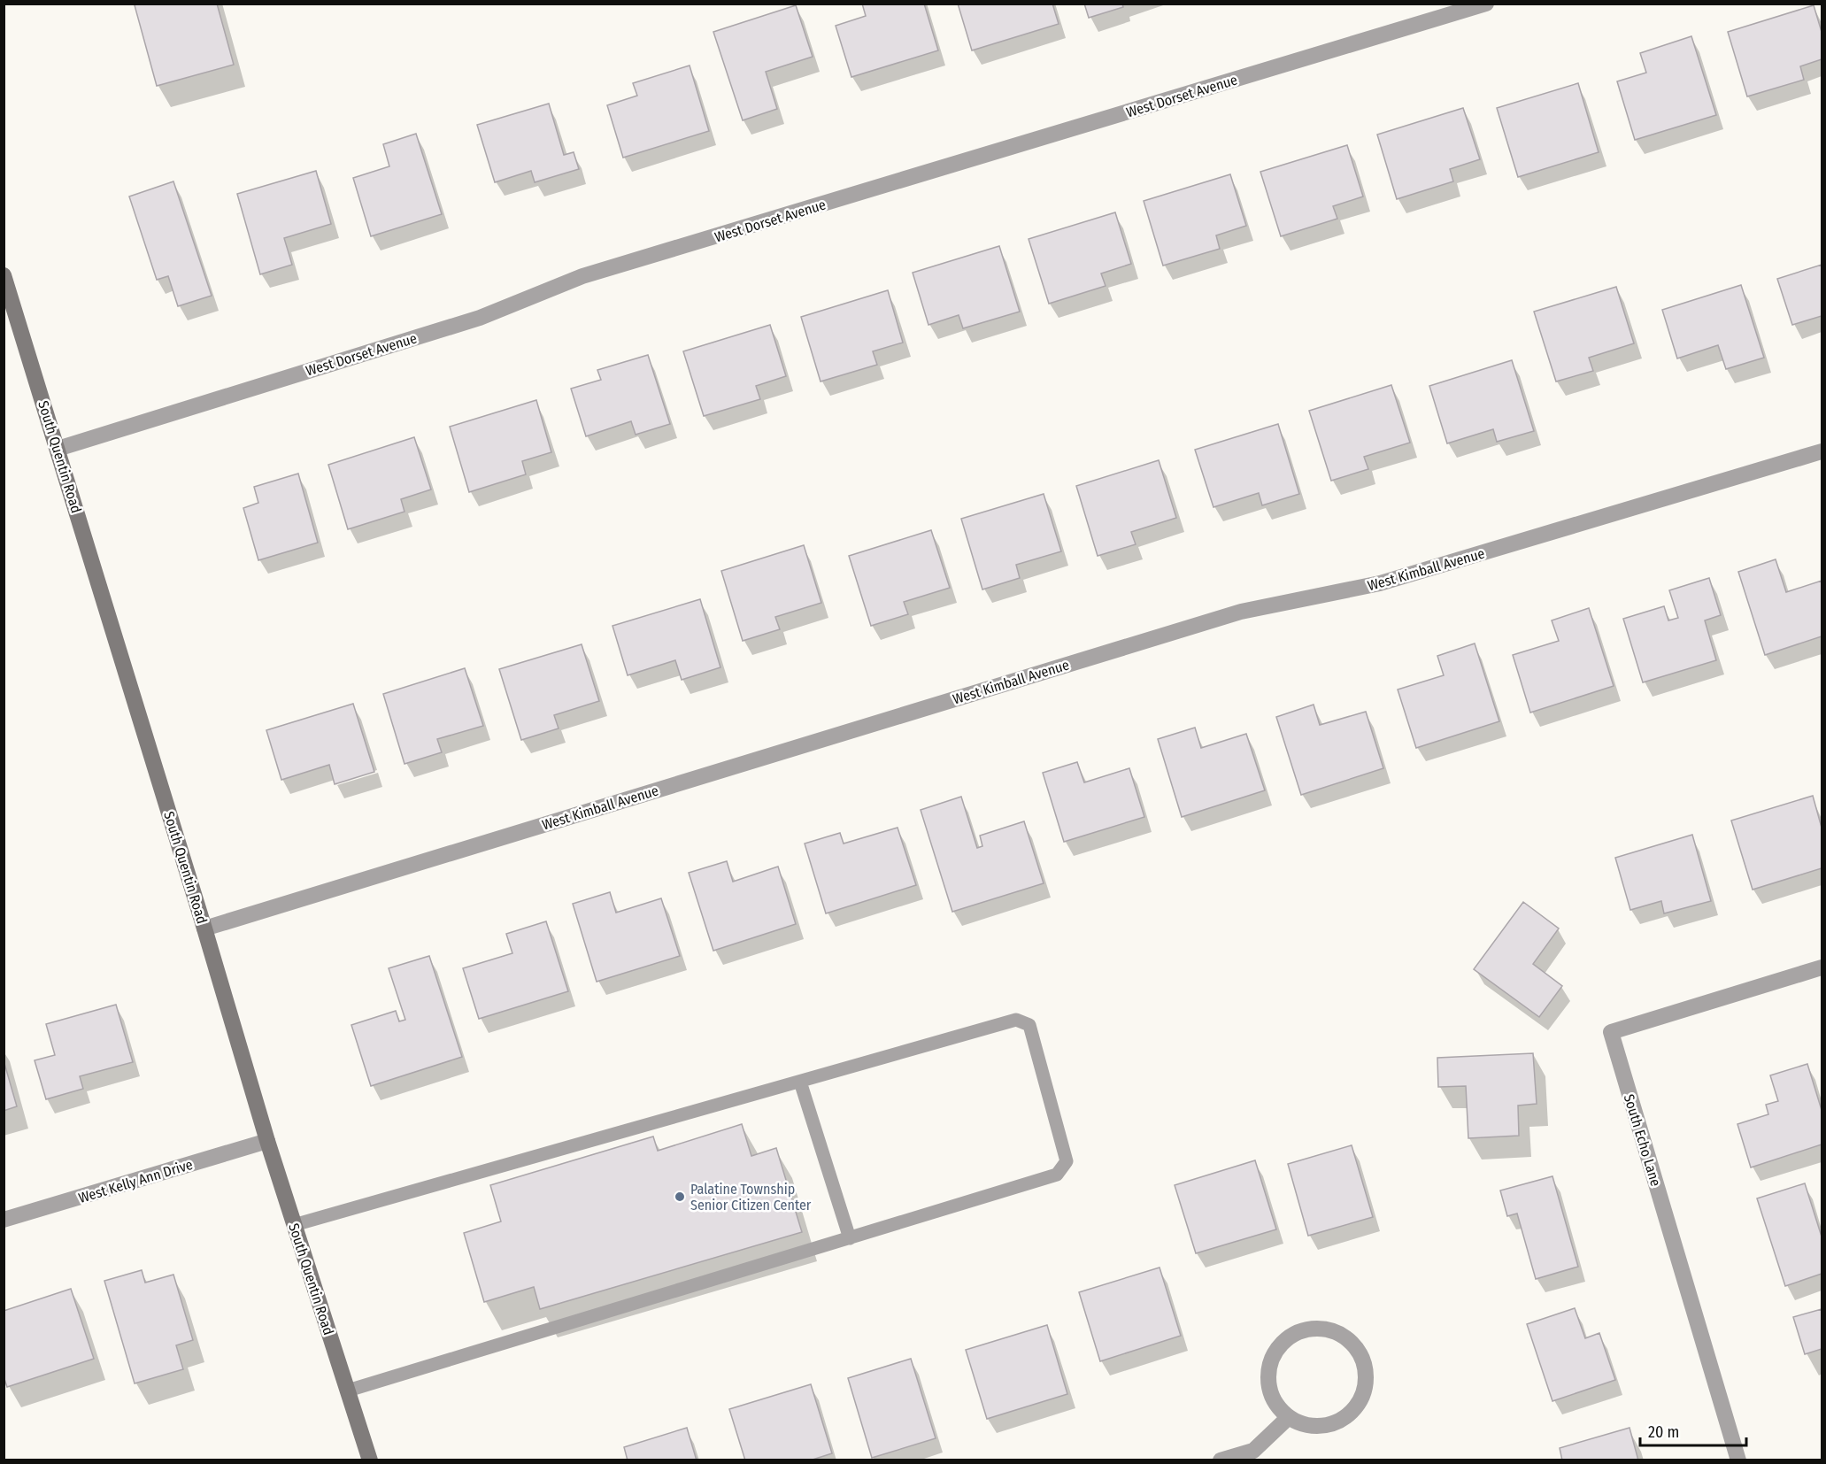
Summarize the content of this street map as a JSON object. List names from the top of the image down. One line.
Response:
{"streets":{"main road":["South Quentin Road"],"street":["West Dorset Avenue","West Kimball Avenue","South Echo Lane","West Kelly Ann Drive"]},"crossings":[["West Dorset Avenue","South Quentin Road"],["South Quentin Road","West Kimball Avenue"],["South Quentin Road","West Kelly Ann Drive"]],"places":["Palatine Township Senior Citizen Center"],"scale_bar":"20 m"}
